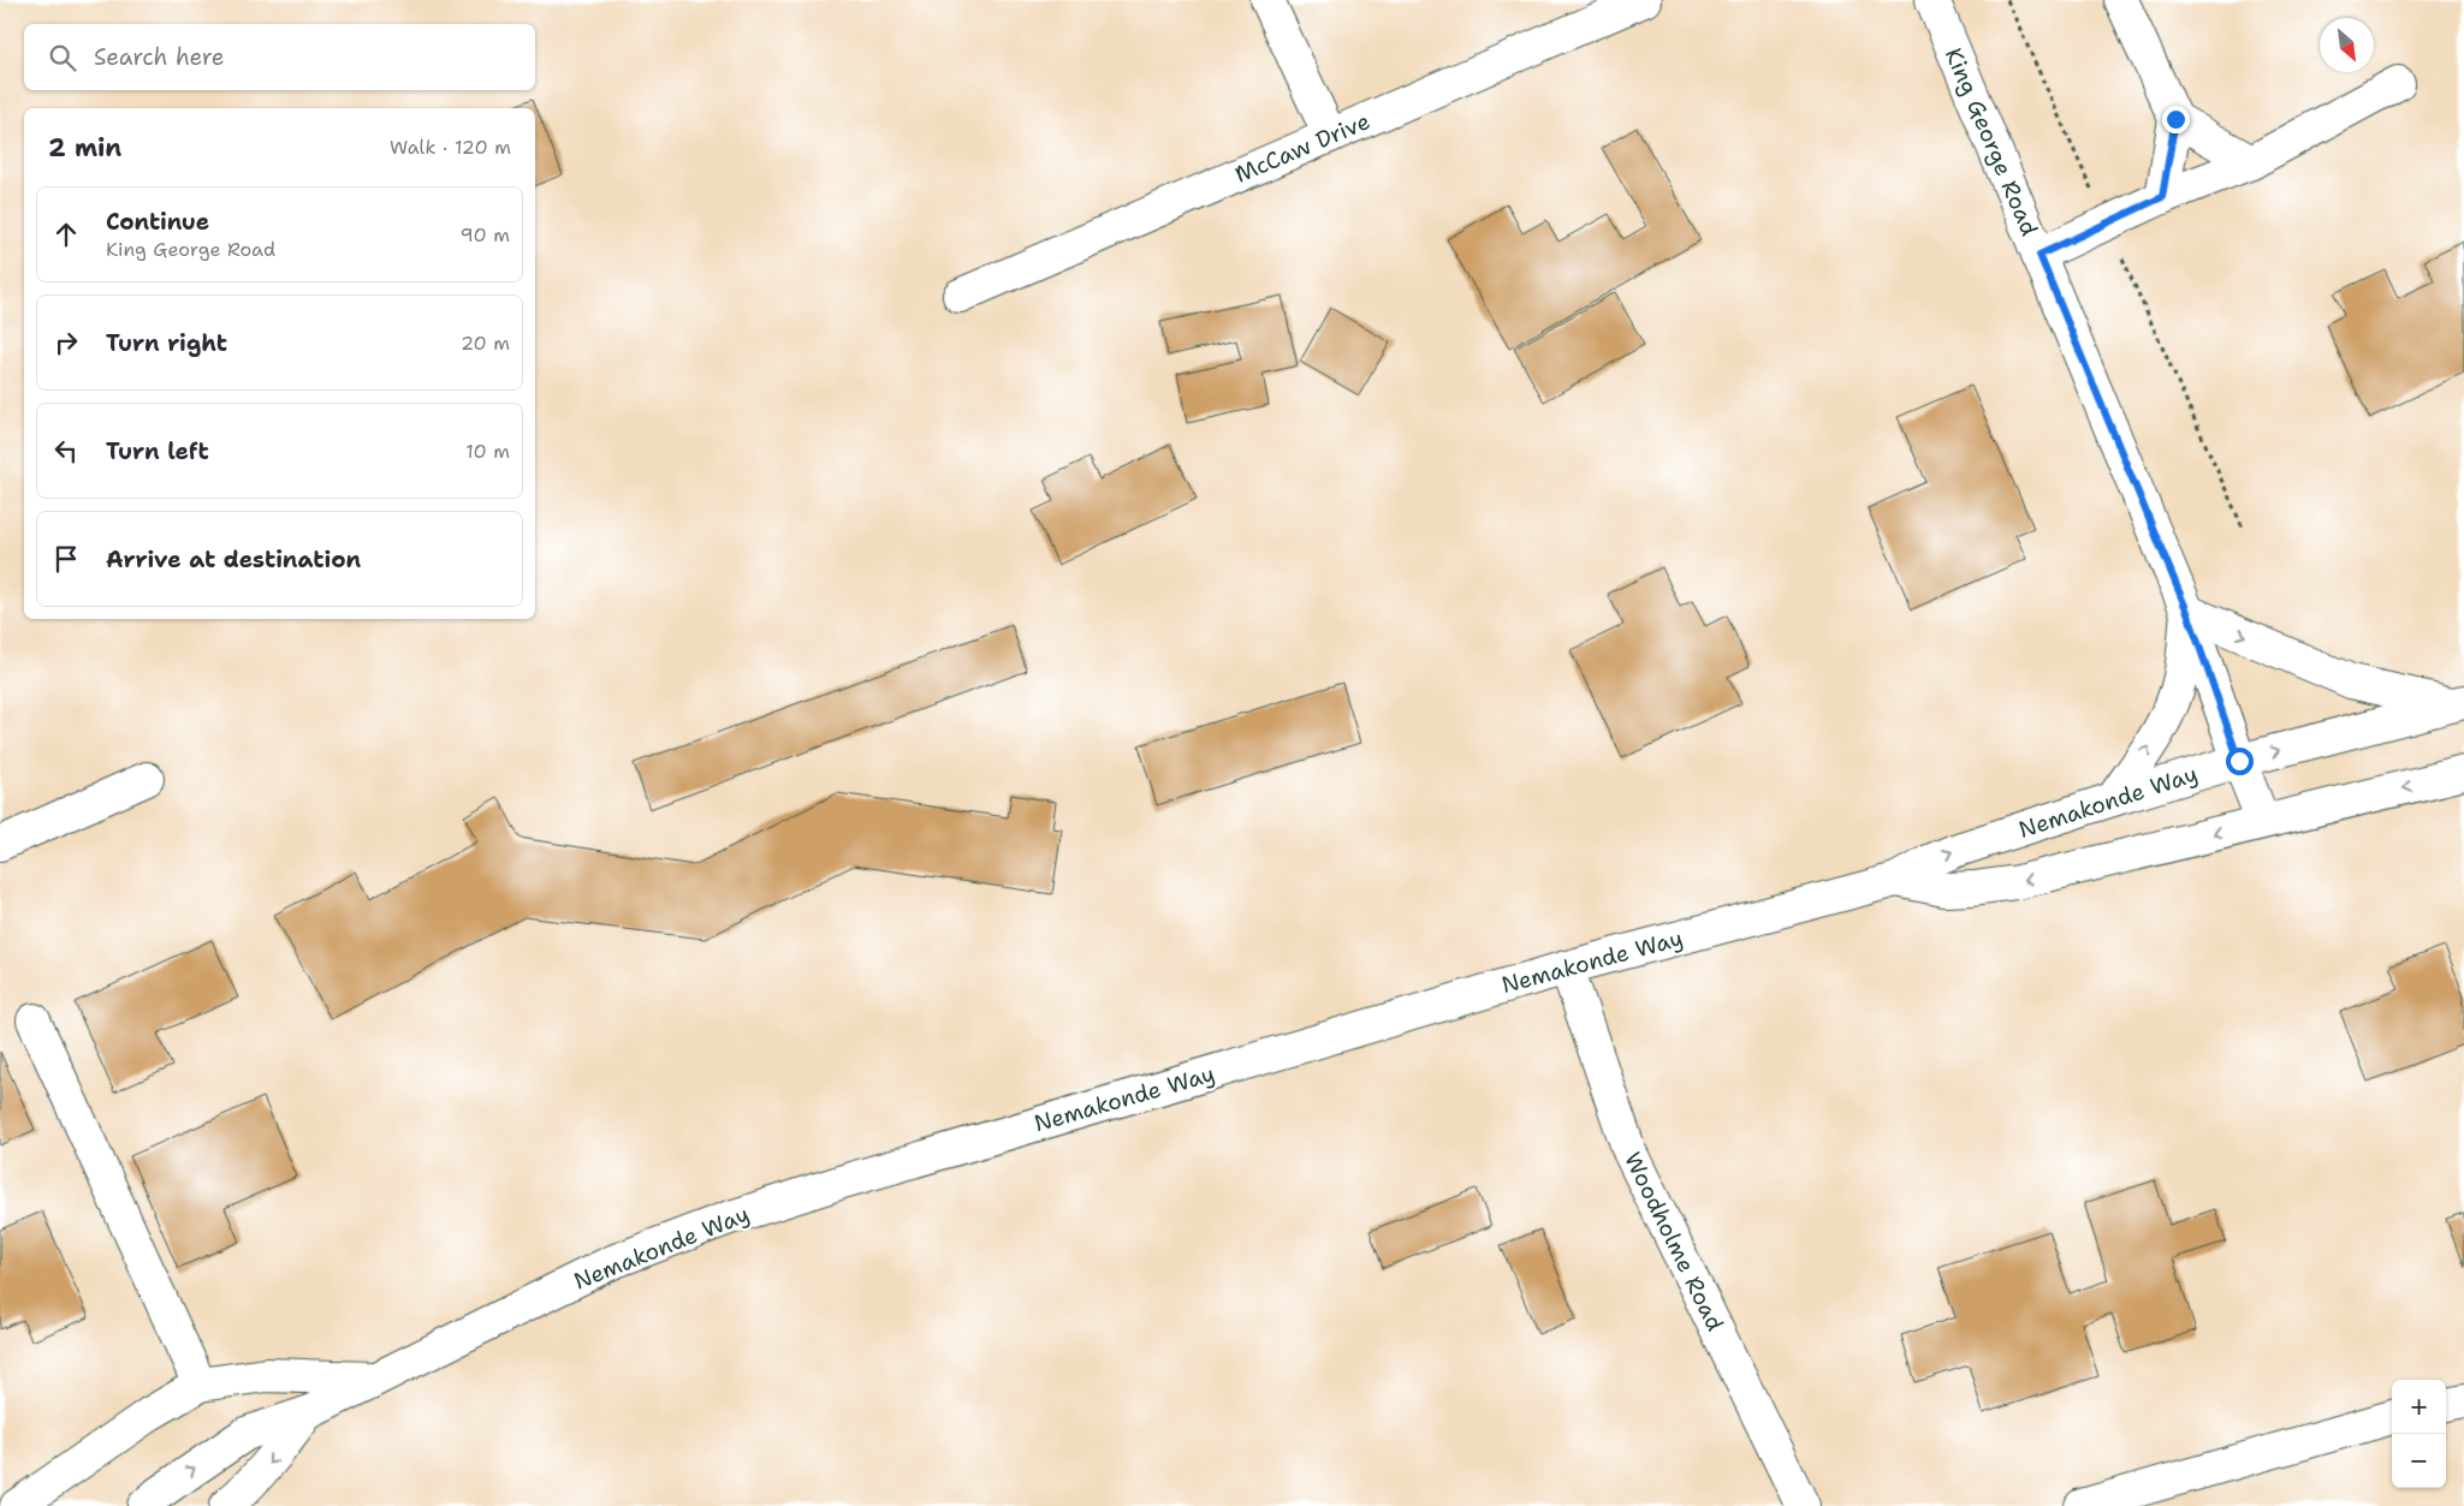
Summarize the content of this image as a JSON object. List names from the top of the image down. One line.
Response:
{"streets":{"main road":["King George Road","McCaw Drive","Nemakonde Way","Woodholme Road"]},"crossings":[["King George Road","Nemakonde Way"],["Nemakonde Way","Woodholme Road"]],"north":"bottom right","page":{"search":"Search here","heading":["2 min","Walk · 120 m"],"list":[["Continue","King George Road","90 m"],["Turn right","20 m"],["Turn left","10 m"],"Arrive at destination"],"map_buttons":["+","−"]}}
